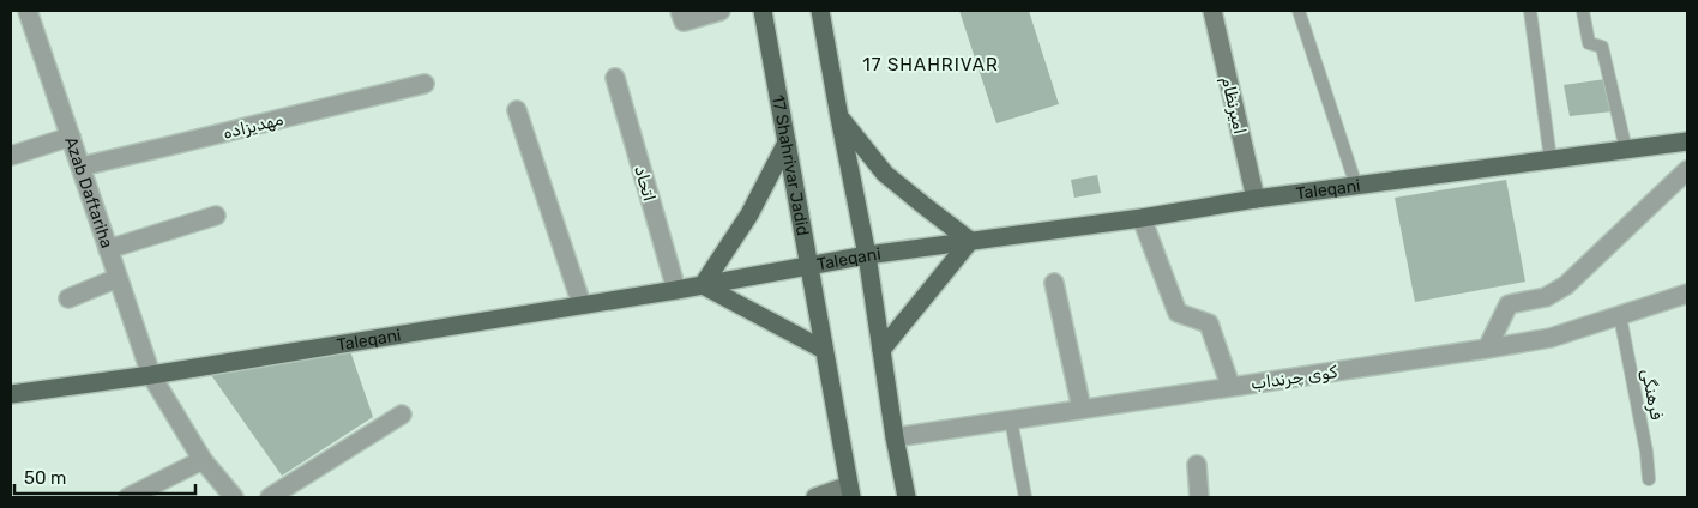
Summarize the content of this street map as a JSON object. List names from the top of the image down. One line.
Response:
{"streets":{"main road":["17 Shahrivar Jadid","Taleqani"],"street":["امیرنظام","مهدیزاده","اتحاد","Azab Daftariha","کوی چرنداب"],"lane":["فرهنگی"]},"crossings":[["امیرنظام","Taleqani"],["مهدیزاده","Azab Daftariha"],["17 Shahrivar Jadid","Taleqani"],["اتحاد","Taleqani"],["Taleqani","Azab Daftariha"],["کوی چرنداب","فرهنگی"]],"districts":["17 SHAHRIVAR"],"scale_bar":"50 m"}
